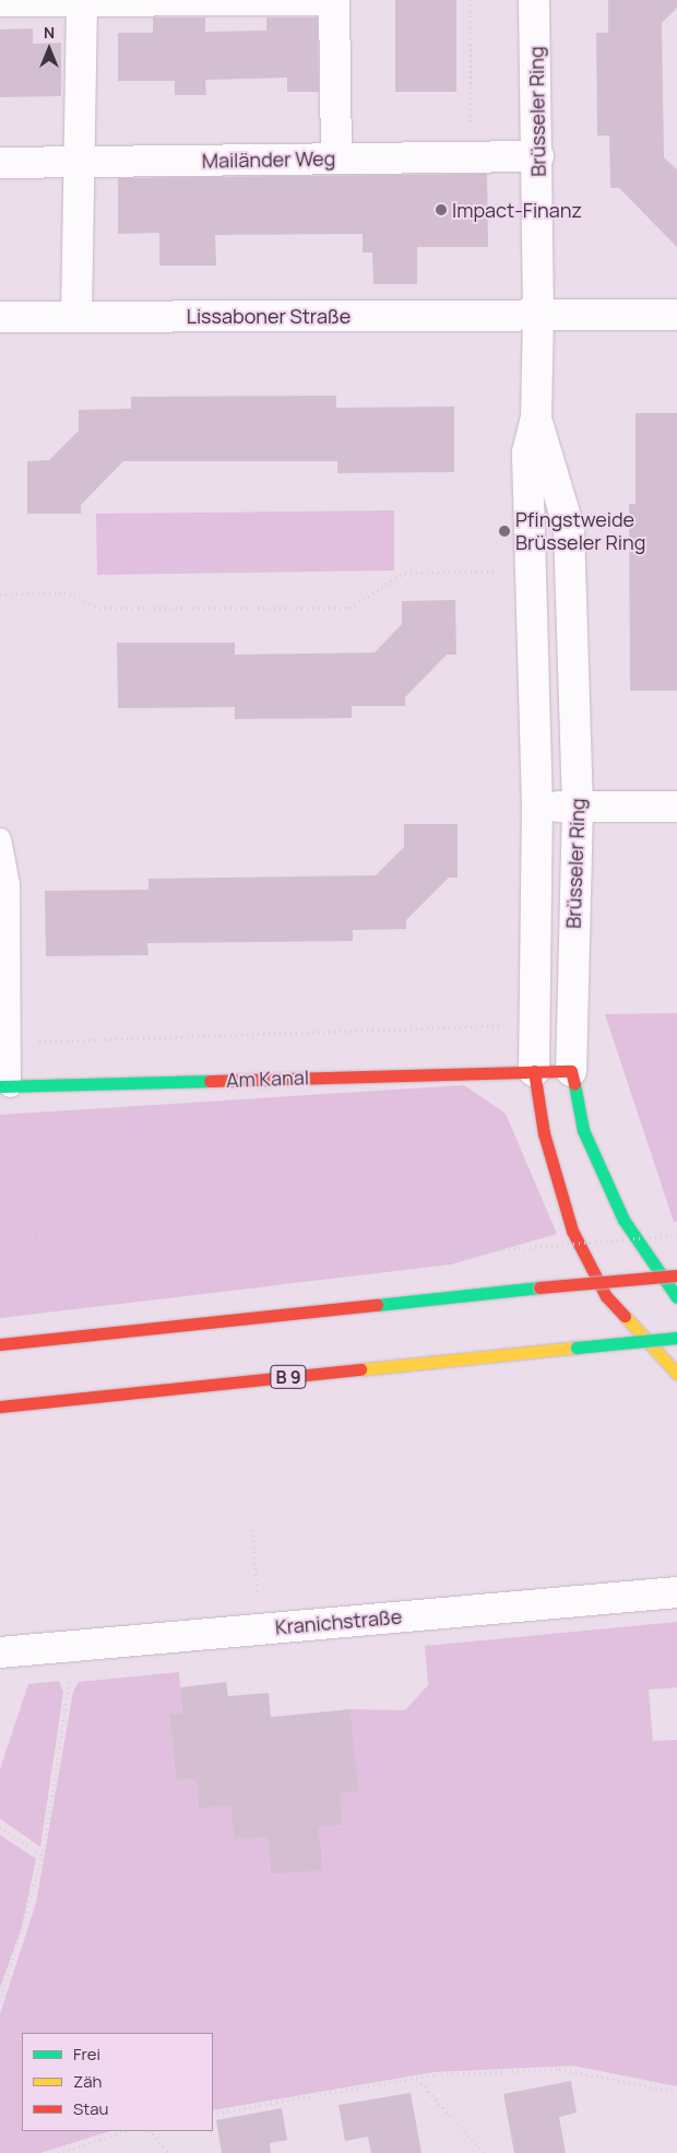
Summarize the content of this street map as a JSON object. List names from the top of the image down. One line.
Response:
{"streets":{"main road":["Brüsseler Ring","Am Kanal","B 9"],"street":["Mailänder Weg","Lissaboner Straße","Kranichstraße"]},"crossings":[["Brüsseler Ring","Mailänder Weg"],["Brüsseler Ring","Lissaboner Straße"],["Brüsseler Ring","Am Kanal"]],"places":["Impact-Finanz","Pfingstweide Brüsseler Ring"],"legend":["Frei","Zäh","Stau"],"north":"top"}
